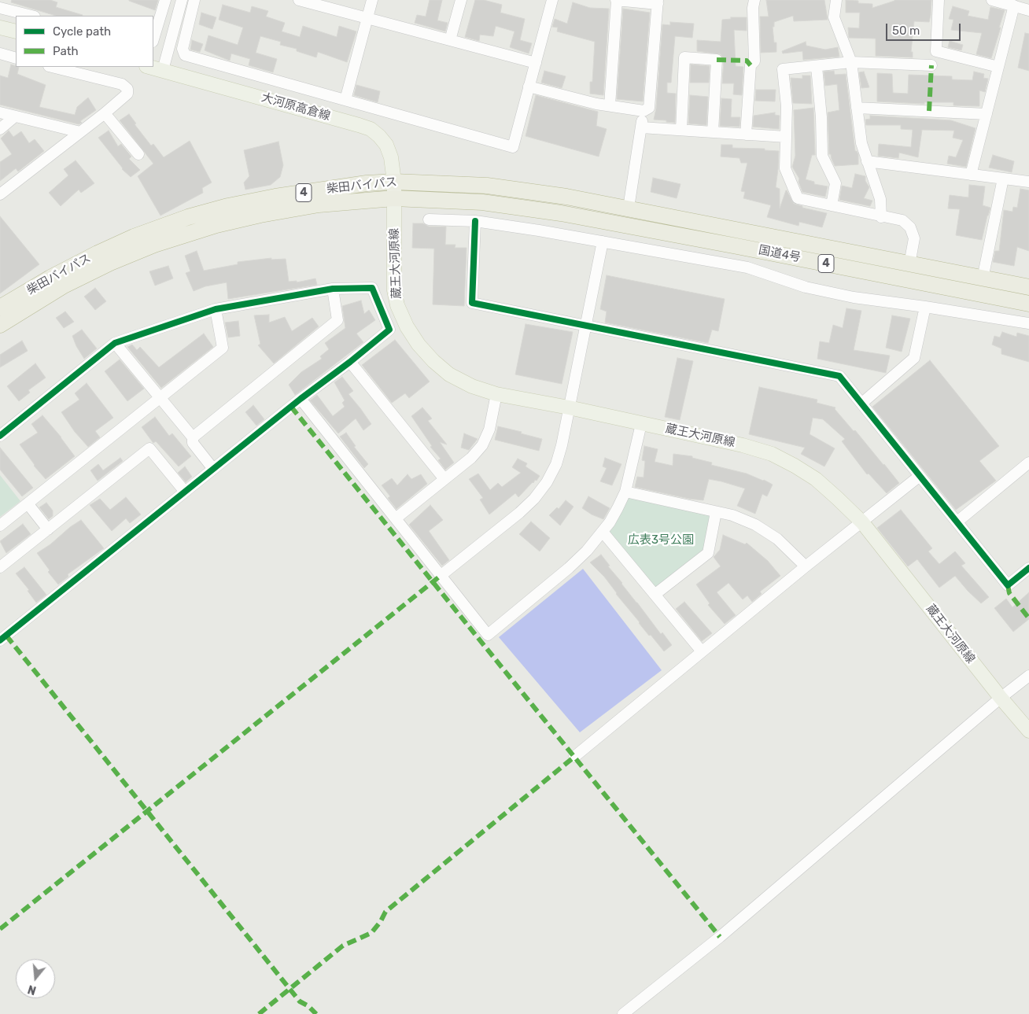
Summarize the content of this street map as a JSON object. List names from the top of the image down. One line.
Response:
{"streets":{"highway":["柴田バイパス","4","国道4号"],"main road":["大河原高倉線","蔵王大河原線"]},"crossings":[["大河原高倉線","柴田バイパス"],["大河原高倉線","蔵王大河原線"],["柴田バイパス","国道4号"],["柴田バイパス","蔵王大河原線"]],"parks":["広表3号公園"],"legend":["Cycle path","Path"],"scale_bar":"50 m","north":"bottom"}
